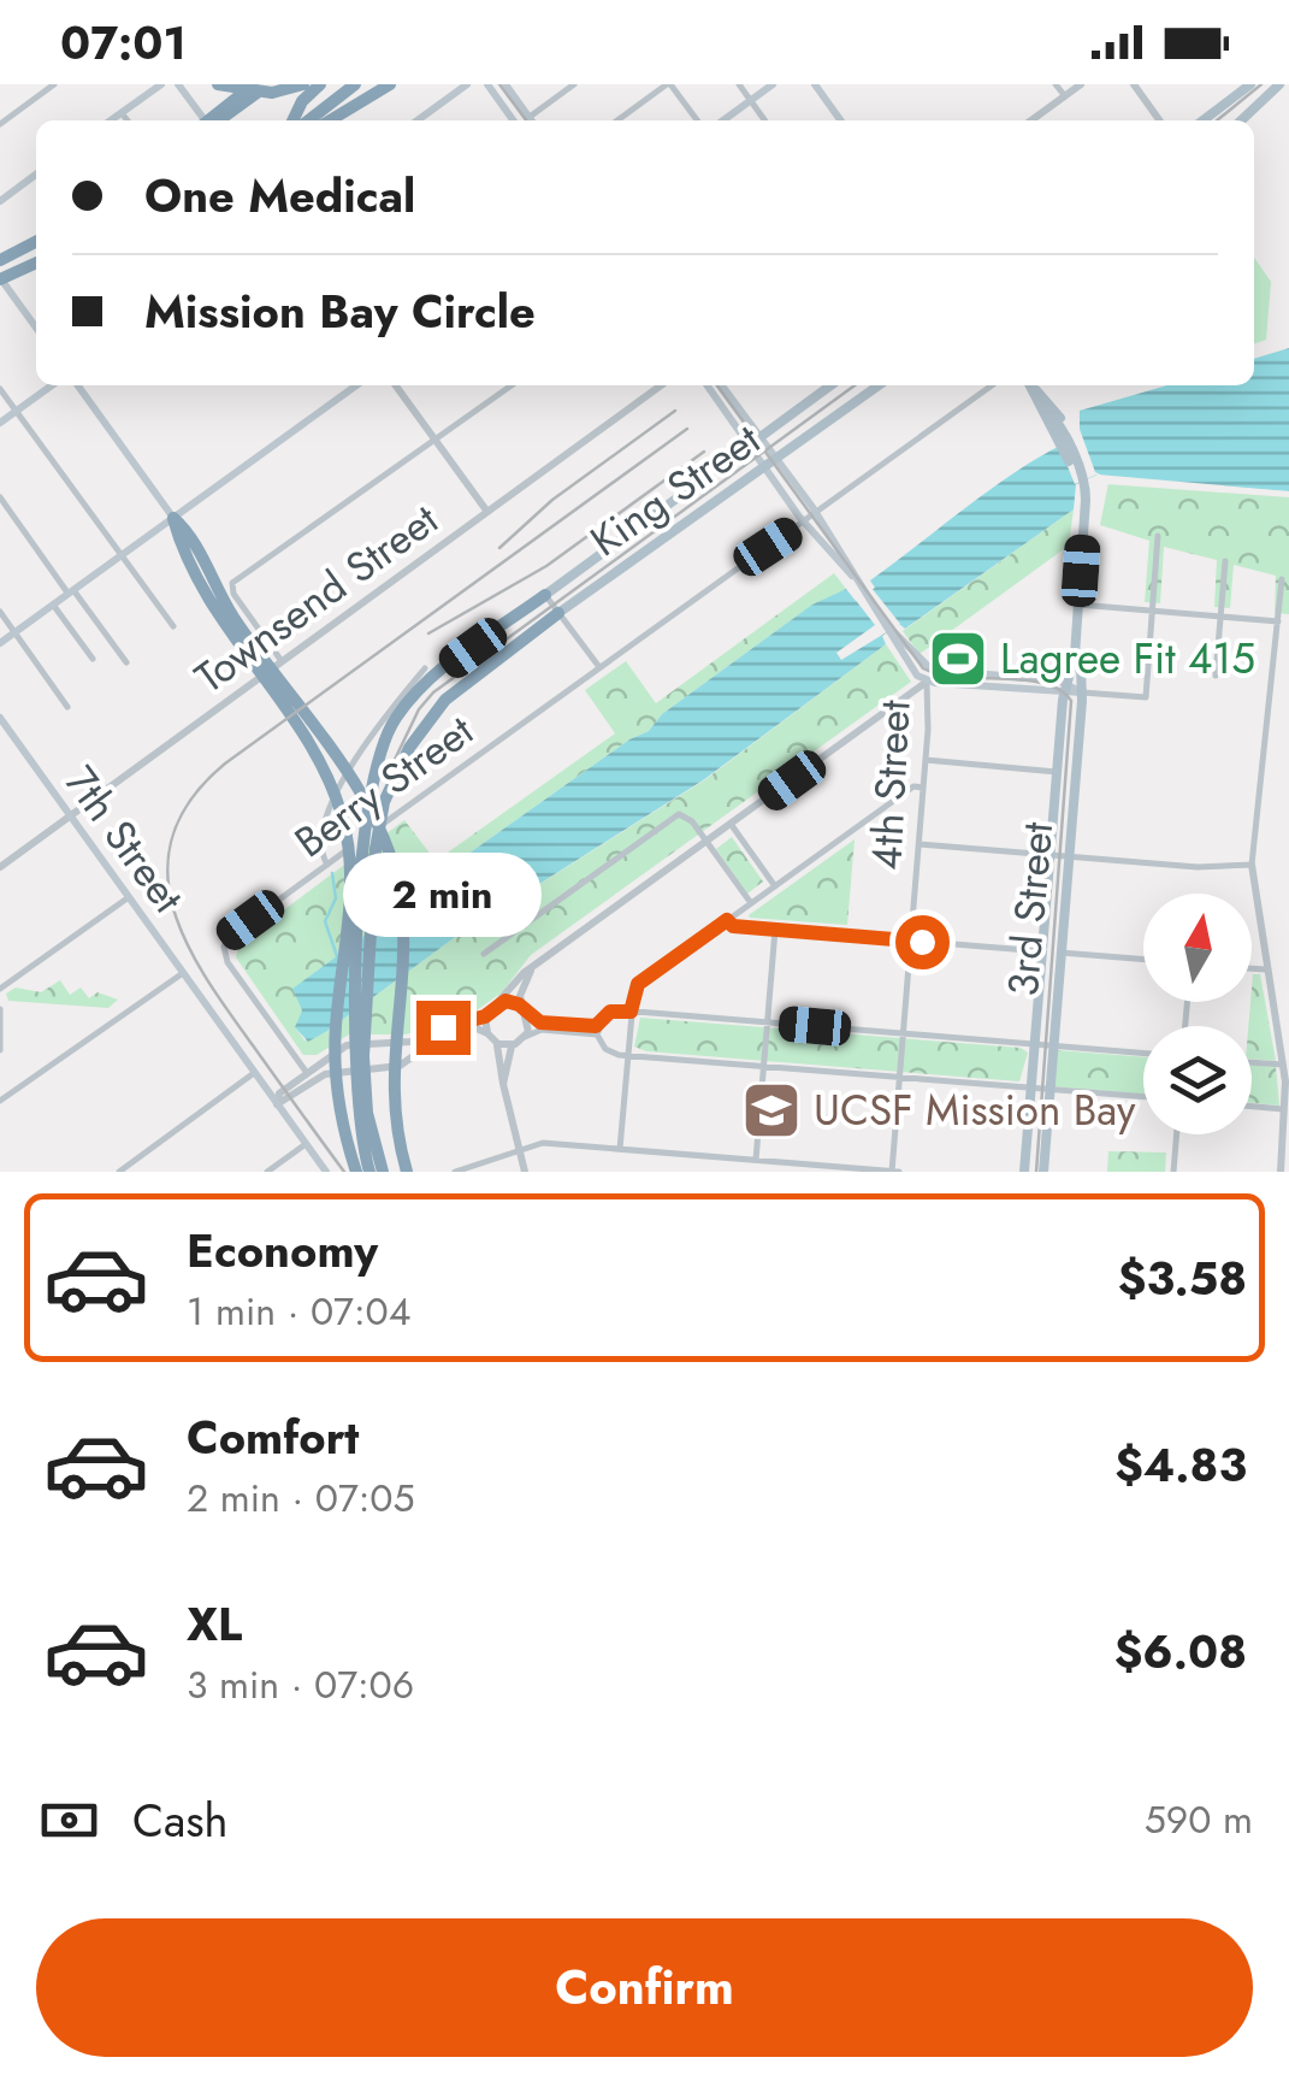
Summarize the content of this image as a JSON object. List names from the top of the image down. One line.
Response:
{"streets":{"main road":["King Street","4th Street","7th Street","3rd Street"],"street":["Townsend Street","Berry Street"]},"crossings":[["King Street","4th Street"],["Townsend Street","7th Street"],["4th Street","Berry Street"]],"places":{"sports":["Lagree Fit 415"],"school or university":["UCSF Mission Bay"]},"north":"top","page":{"status":"07:01","banner":["One Medical","Mission Bay Circle"],"bubble":"2 min","list":[{"name":"Economy","note":"1 min · 07:04","value":"$3.58"},{"name":"Comfort","note":"2 min · 07:05","value":"$4.83"},{"name":"XL","note":"3 min · 07:06","value":"$6.08"}],"pay":["Cash","590 m"],"buttons":"Confirm"}}
